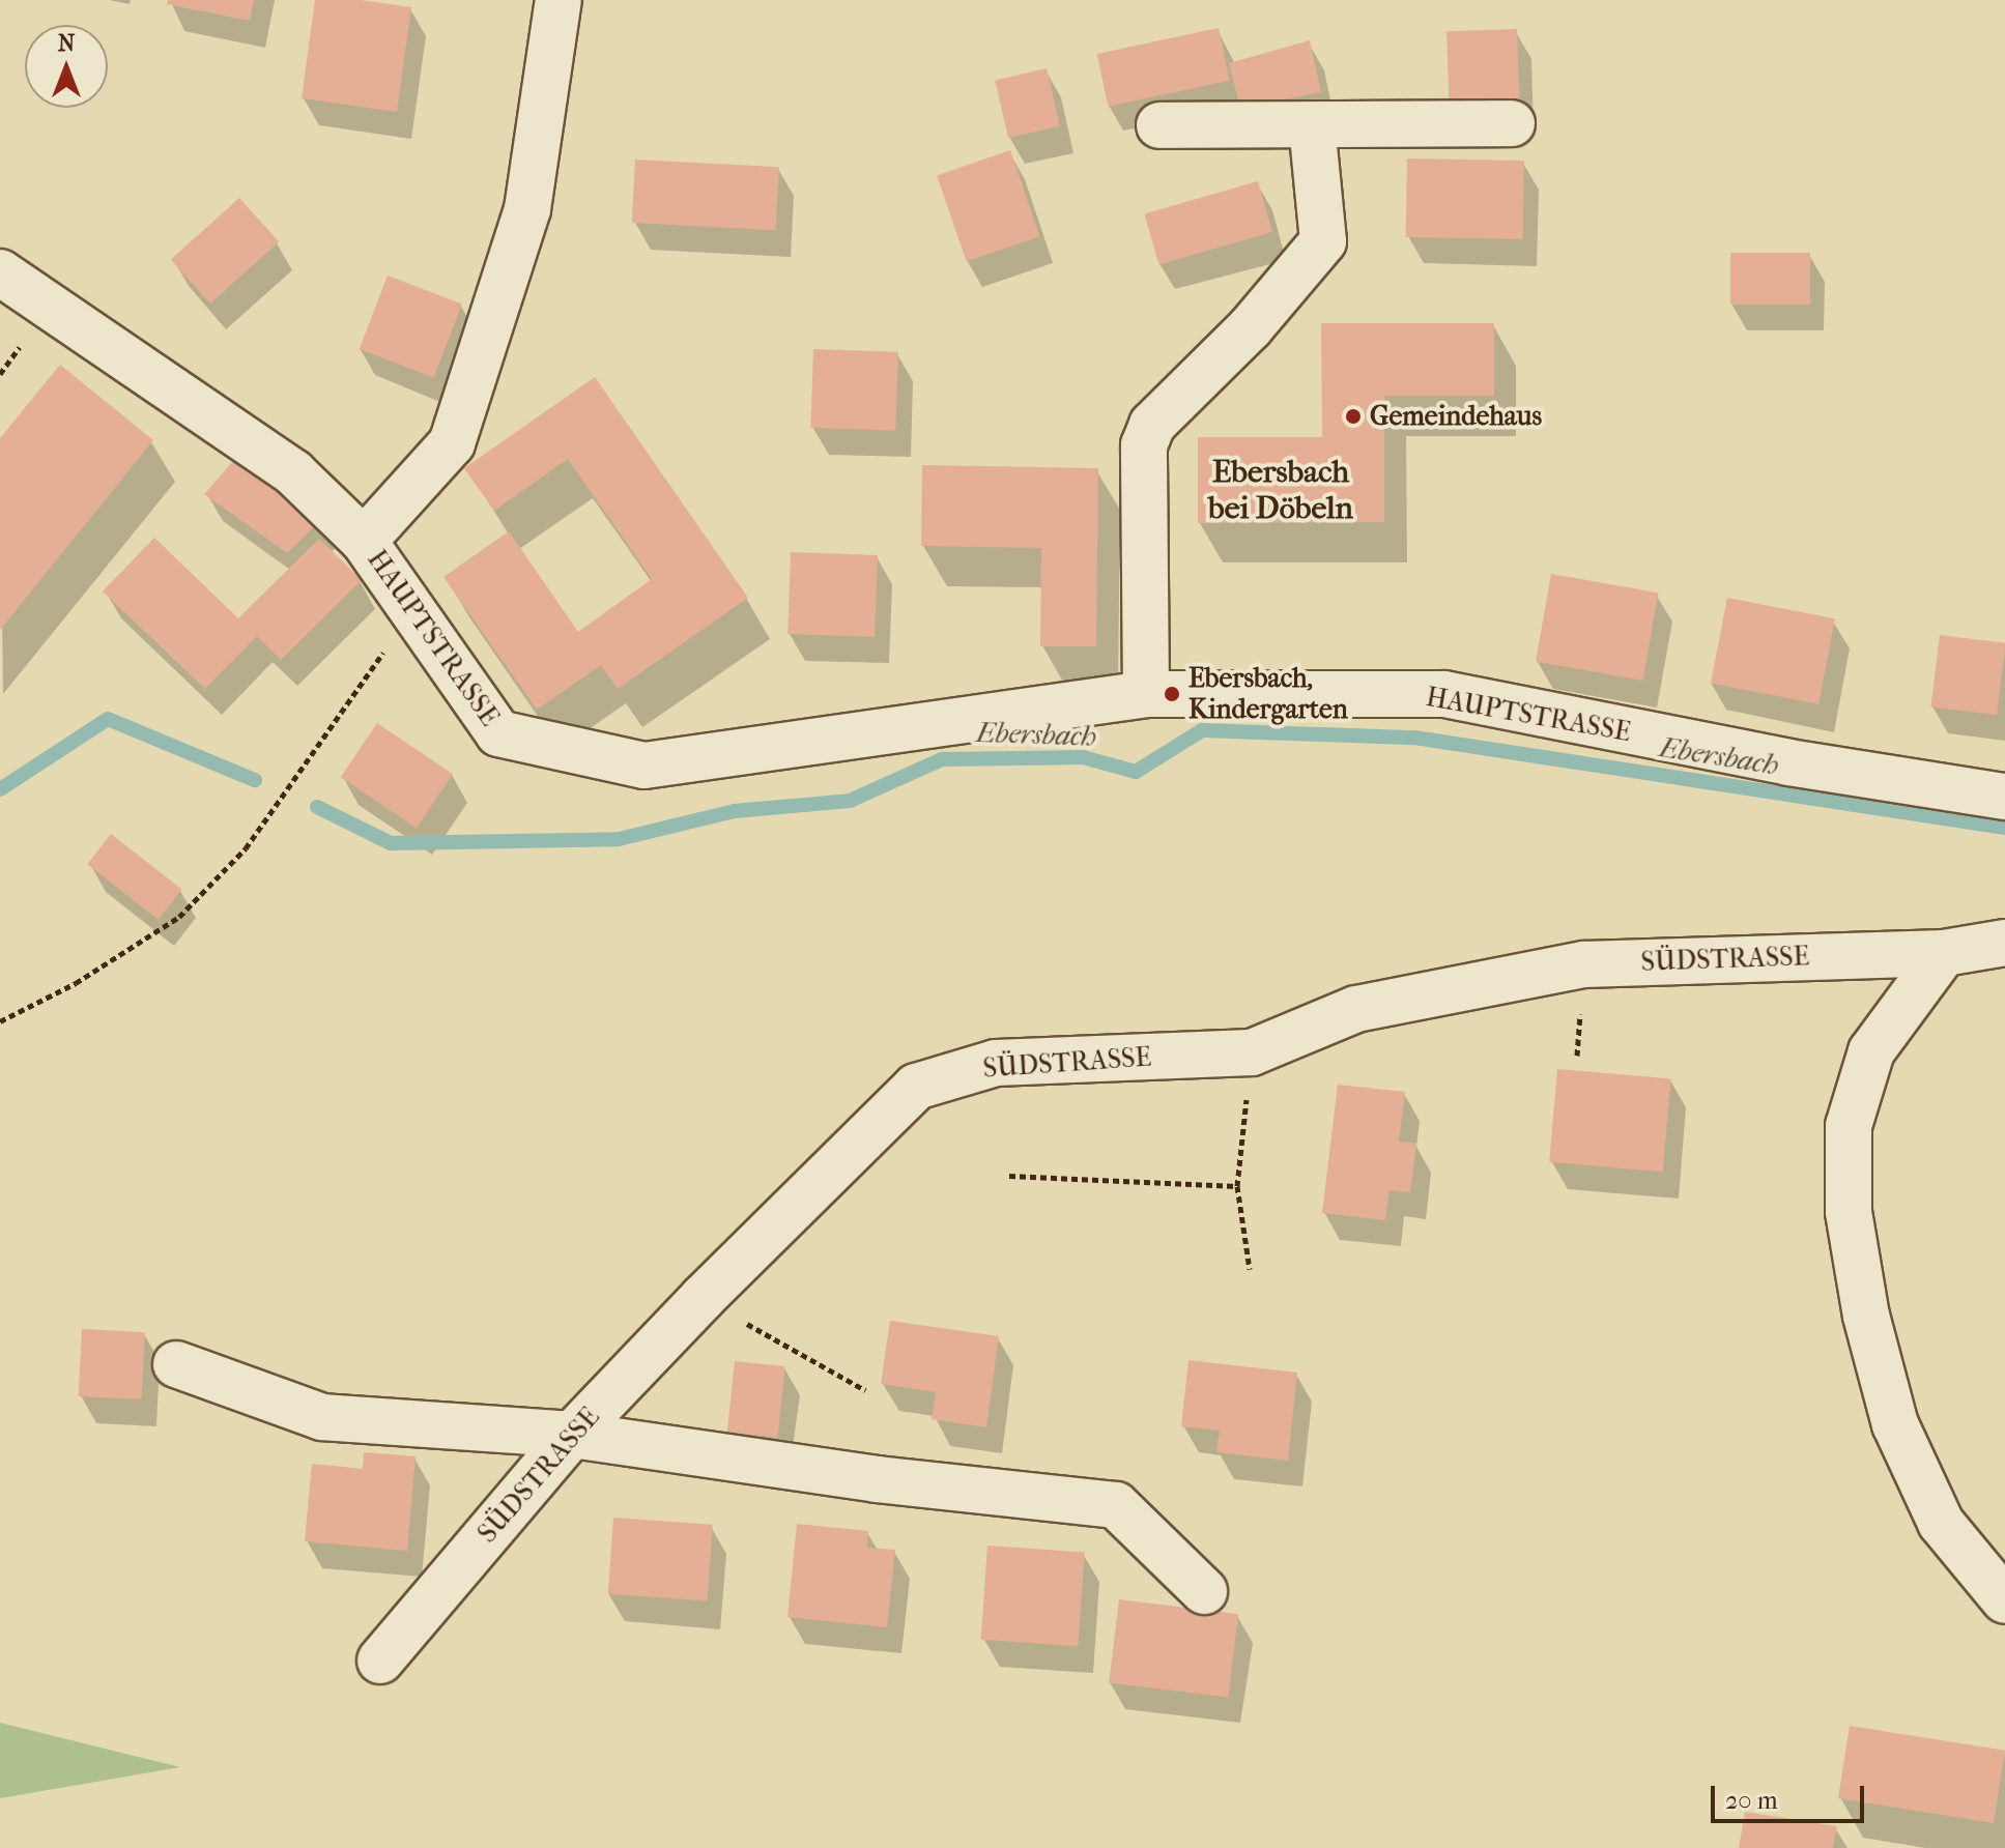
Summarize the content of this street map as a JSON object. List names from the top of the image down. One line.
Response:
{"streets":{"street":["HAUPTSTRASSE","SÜDSTRASSE"]},"districts":["Ebersbach bei Döbeln"],"water":["Ebersbach"],"places":["Gemeindehaus","Ebersbach, Kindergarten"],"scale_bar":"20 m","north":"top"}
